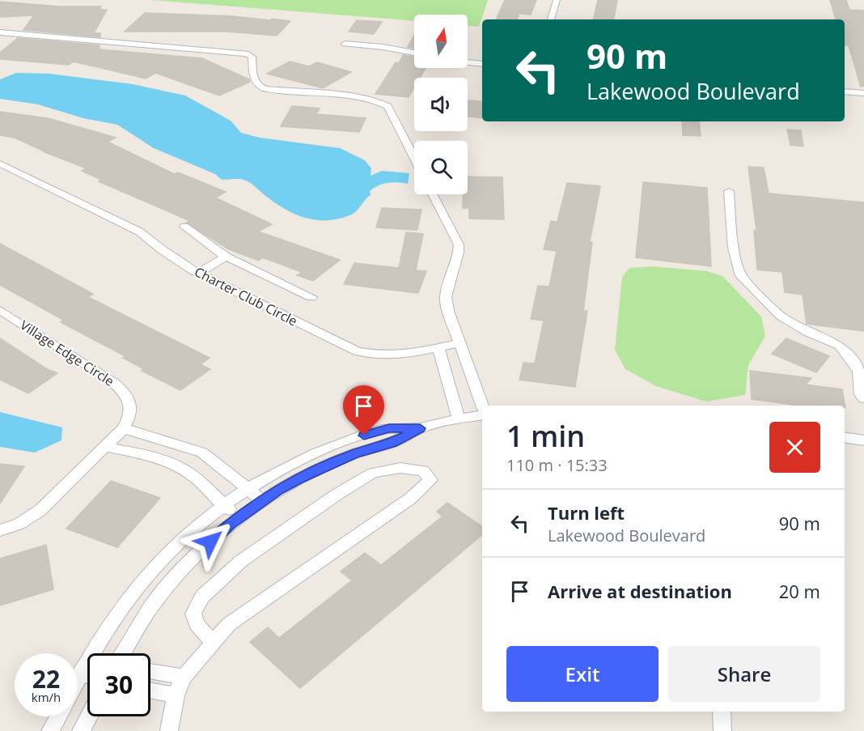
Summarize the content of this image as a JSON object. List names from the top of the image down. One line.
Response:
{"streets":{"street":["Charter Club Circle","Village Edge Circle"]},"north":"top","page":{"turn":["90 m","Lakewood Boulevard"],"heading":["1 min","110 m · 15:33"],"list":[{"name":"Turn left","note":"Lakewood Boulevard","value":"90 m"},{"name":"Arrive at destination","value":"20 m"}],"buttons":["Exit","Share"],"speed":"22 km/h","limit":"30"}}
